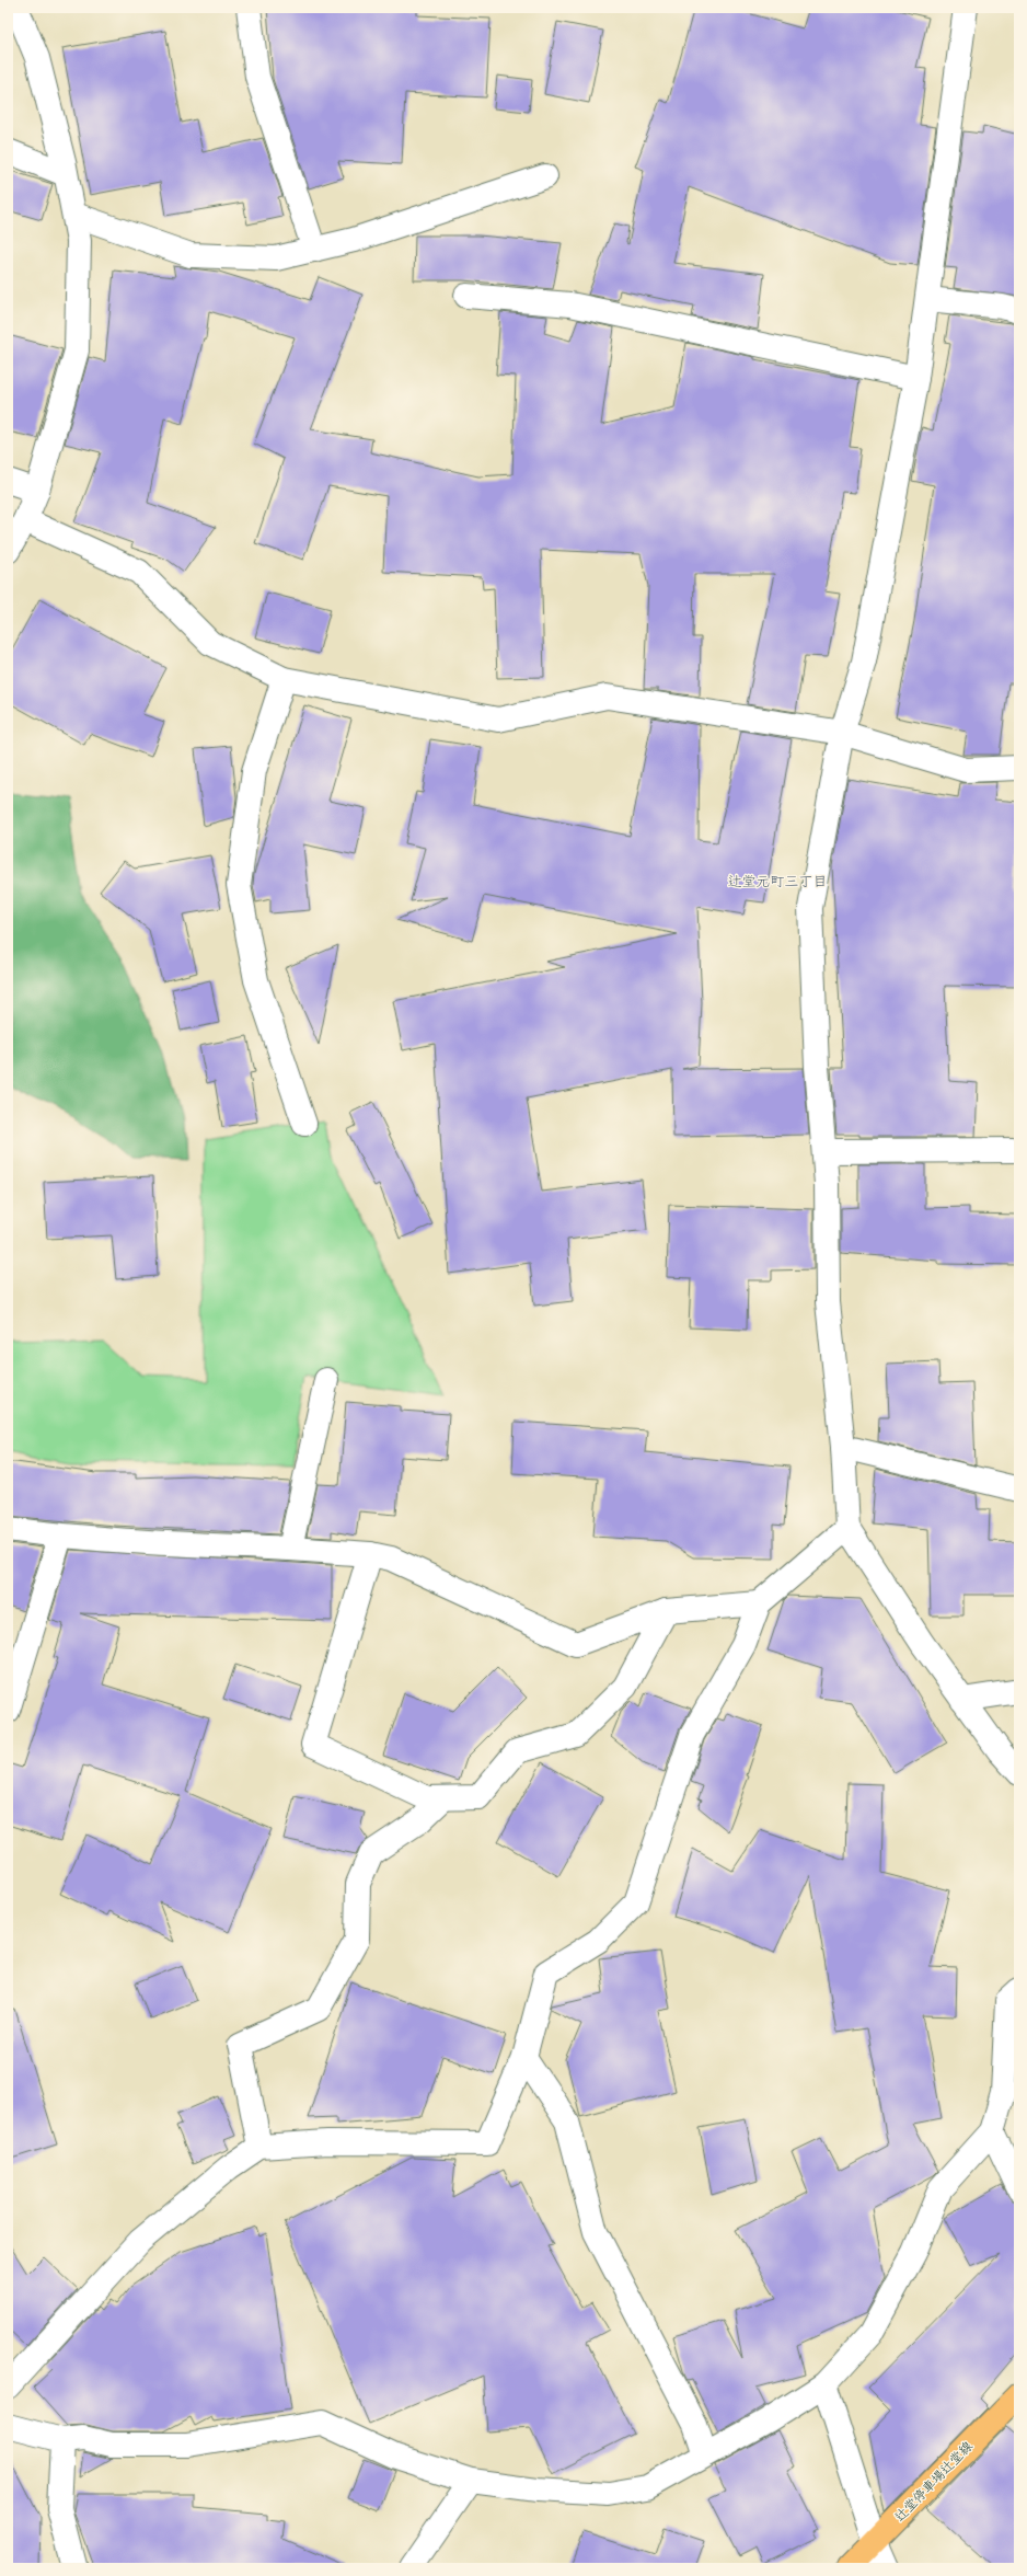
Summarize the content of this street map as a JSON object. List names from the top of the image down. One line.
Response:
{"streets":{"main road":["辻堂停車場辻堂線"]},"districts":["辻堂元町三丁目"]}
